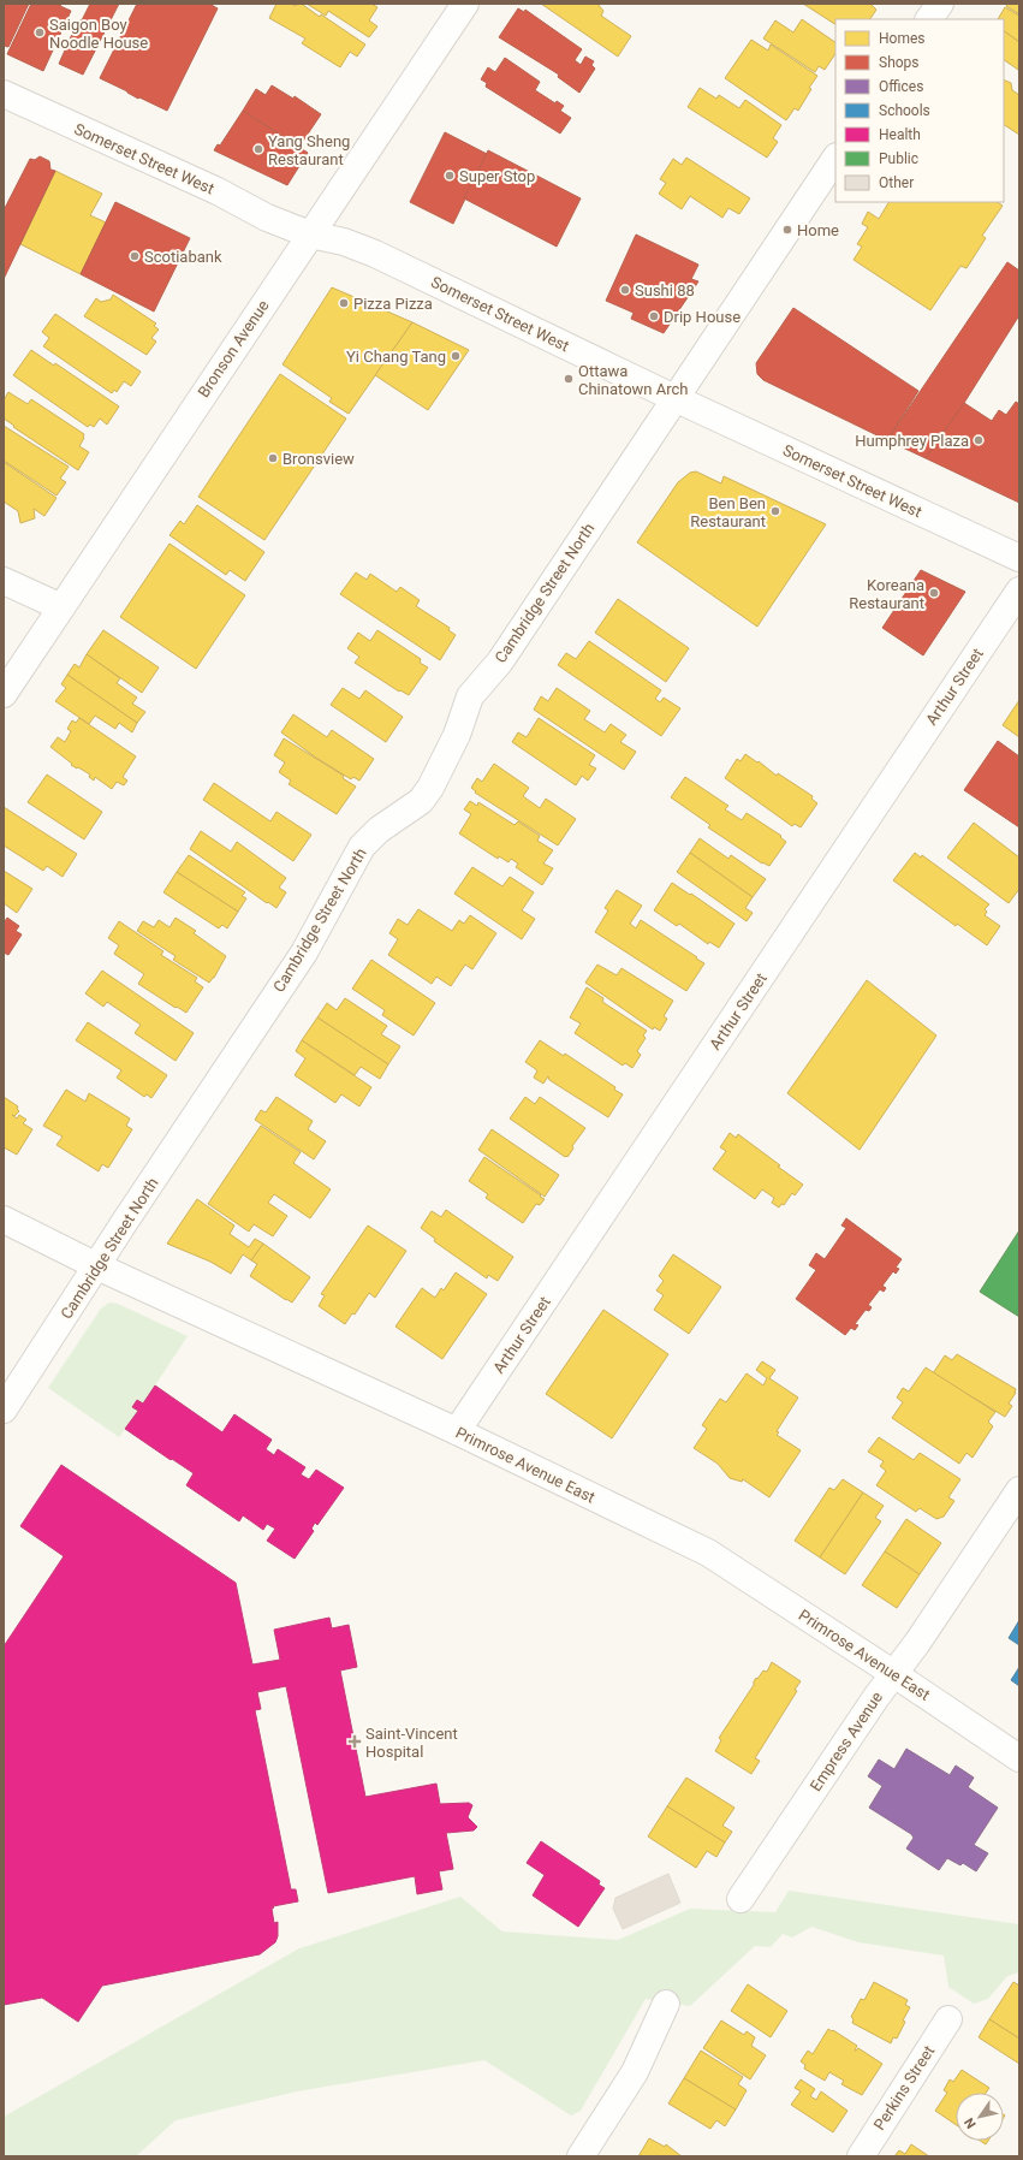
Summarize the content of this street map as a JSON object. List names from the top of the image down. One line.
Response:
{"streets":{"street":["Somerset Street West","Bronson Avenue","Cambridge Street North","Arthur Street","Primrose Avenue East","Empress Avenue","Perkins Street"]},"crossings":[["Somerset Street West","Bronson Avenue"],["Somerset Street West","Cambridge Street North"],["Cambridge Street North","Primrose Avenue East"],["Arthur Street","Primrose Avenue East"],["Primrose Avenue East","Empress Avenue"]],"places":{"other":["Saigon Boy Noodle House","Yang Sheng Restaurant","Super Stop","Home","Scotiabank","Sushi 88","Pizza Pizza","Drip House","Yi Chang Tang","Ottawa Chinatown Arch","Humphrey Plaza","Bronsview","Ben Ben Restaurant","Koreana Restaurant"],"health":["Saint-Vincent Hospital"]},"legend":["Homes","Shops","Offices","Schools","Health","Public","Other"],"north":"bottom left"}
